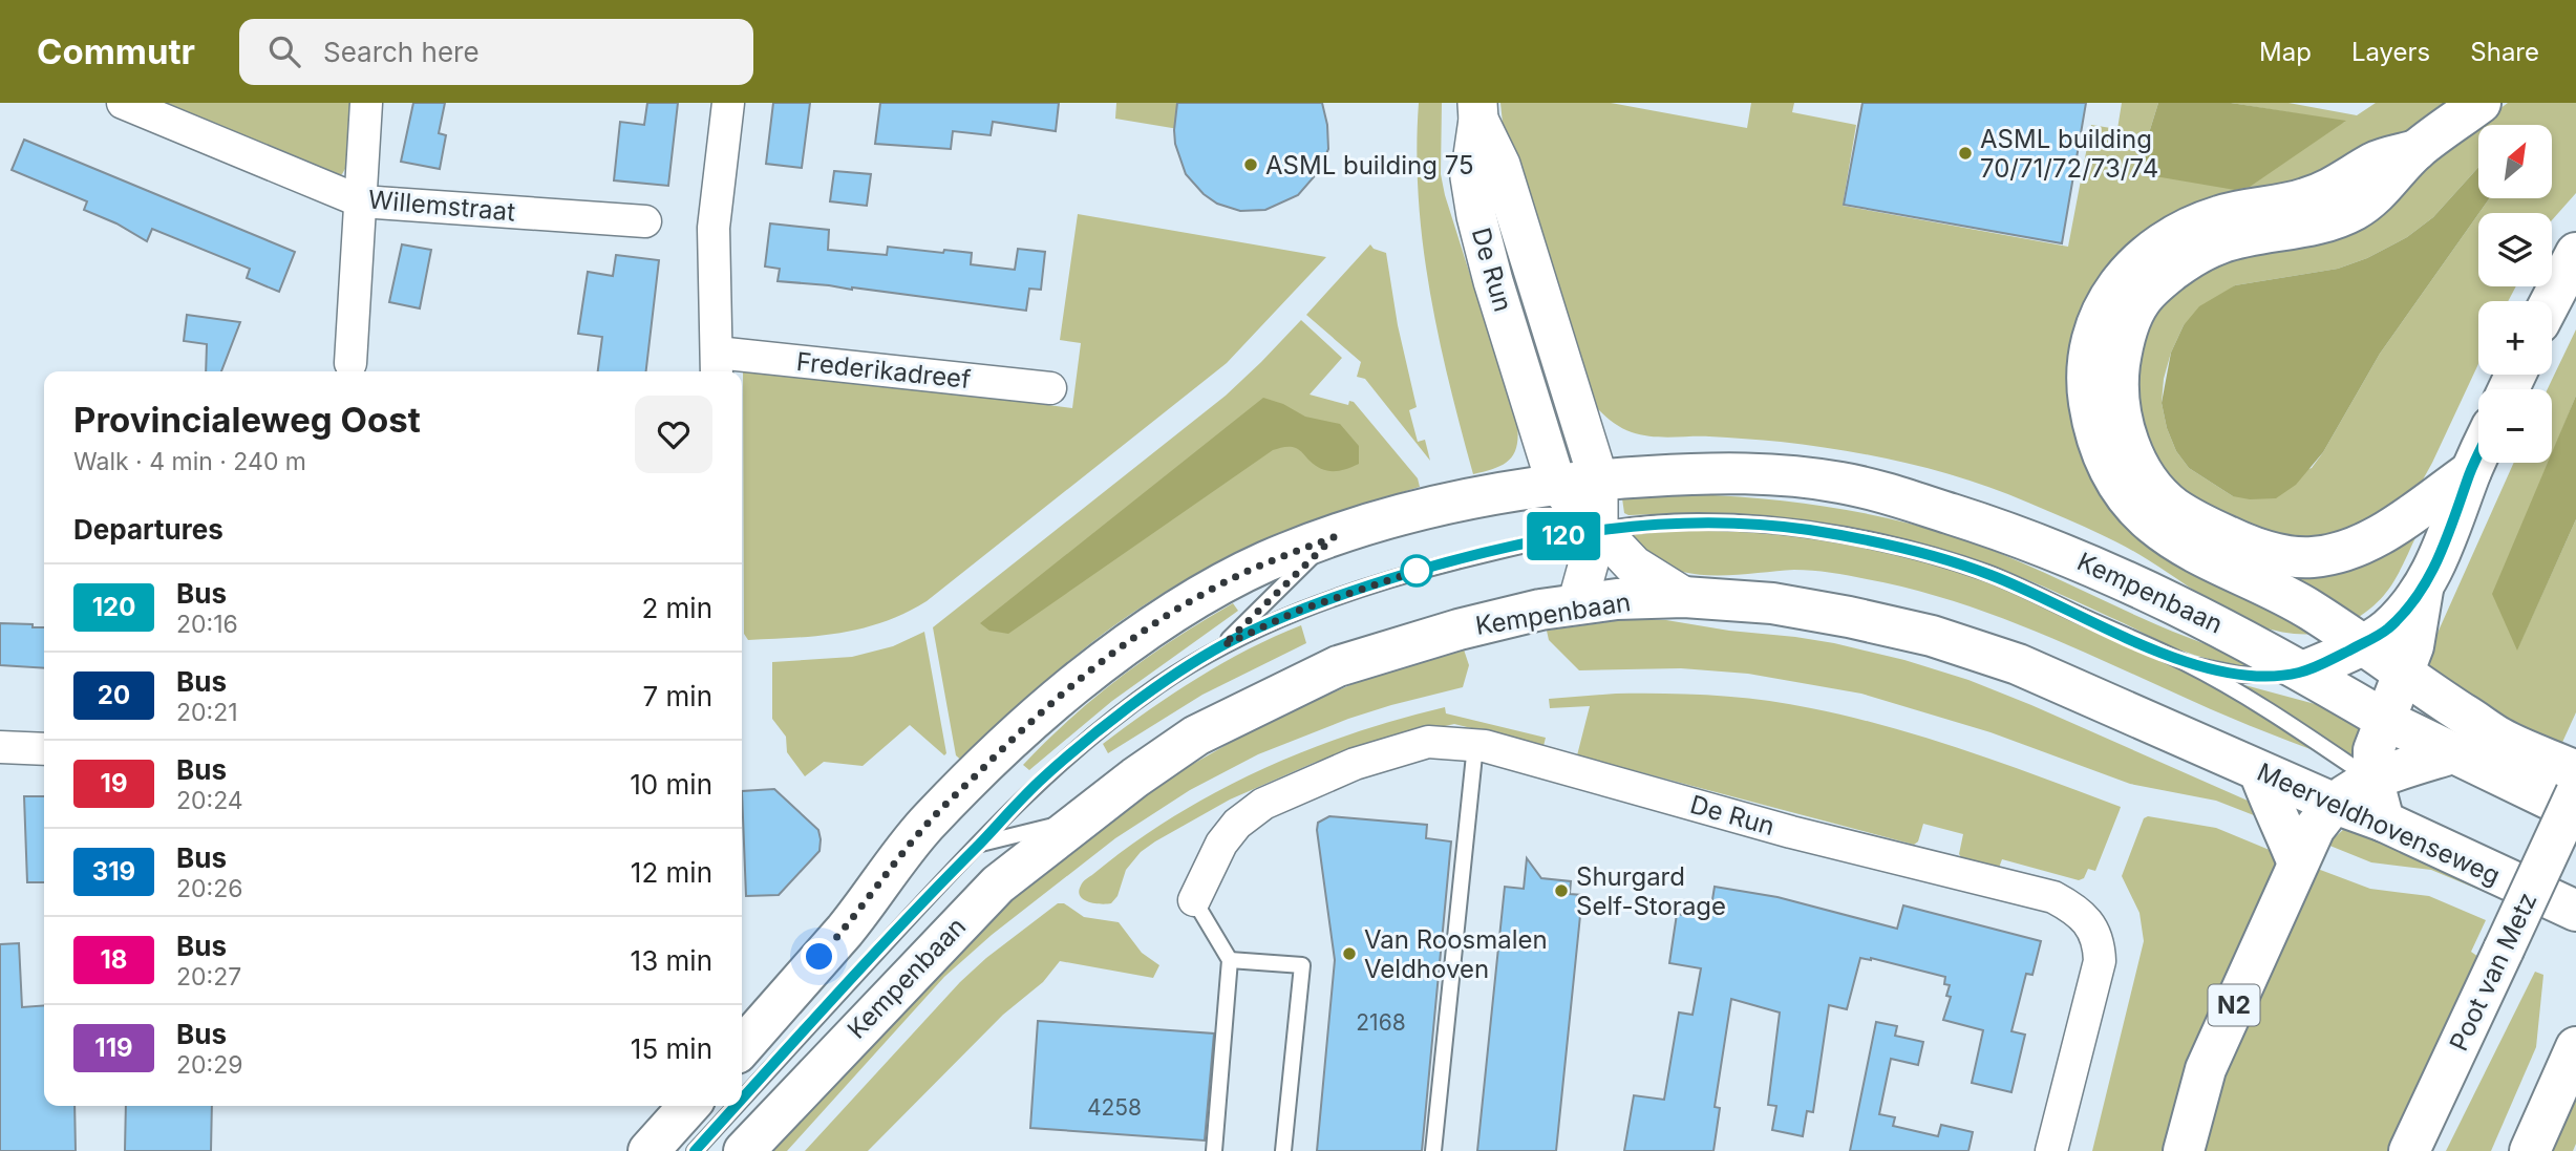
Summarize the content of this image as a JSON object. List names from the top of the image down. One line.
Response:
{"streets":{"main road":["Kempenbaan","Meerveldhovenseweg","Poot van Metz","N2"],"street":["Willemstraat","De Run","Frederikadreef"]},"crossings":[["De Run","Kempenbaan"],["Kempenbaan","Meerveldhovenseweg"],["Meerveldhovenseweg","N2"]],"places":["ASML building 70/71/72/73/74","ASML building 75","Shurgard Self-Storage","Van Roosmalen Veldhoven"],"lines":["bus line 120"],"house_numbers":["2168","4258"],"north":"top right","page":{"header":"Commutr","search":"Search here","nav":["Map","Layers","Share"],"on_map":"120","map_buttons":["+","−"],"heading":[["Provincialeweg Oost","Walk · 4 min · 240 m"],"Departures"],"list":[{"mark":"120","name":"Bus","note":"20:16","value":"2 min"},{"mark":"20","name":"Bus","note":"20:21","value":"7 min"},{"mark":"19","name":"Bus","note":"20:24","value":"10 min"},{"mark":"319","name":"Bus","note":"20:26","value":"12 min"},{"mark":"18","name":"Bus","note":"20:27","value":"13 min"},{"mark":"119","name":"Bus","note":"20:29","value":"15 min"}]}}
